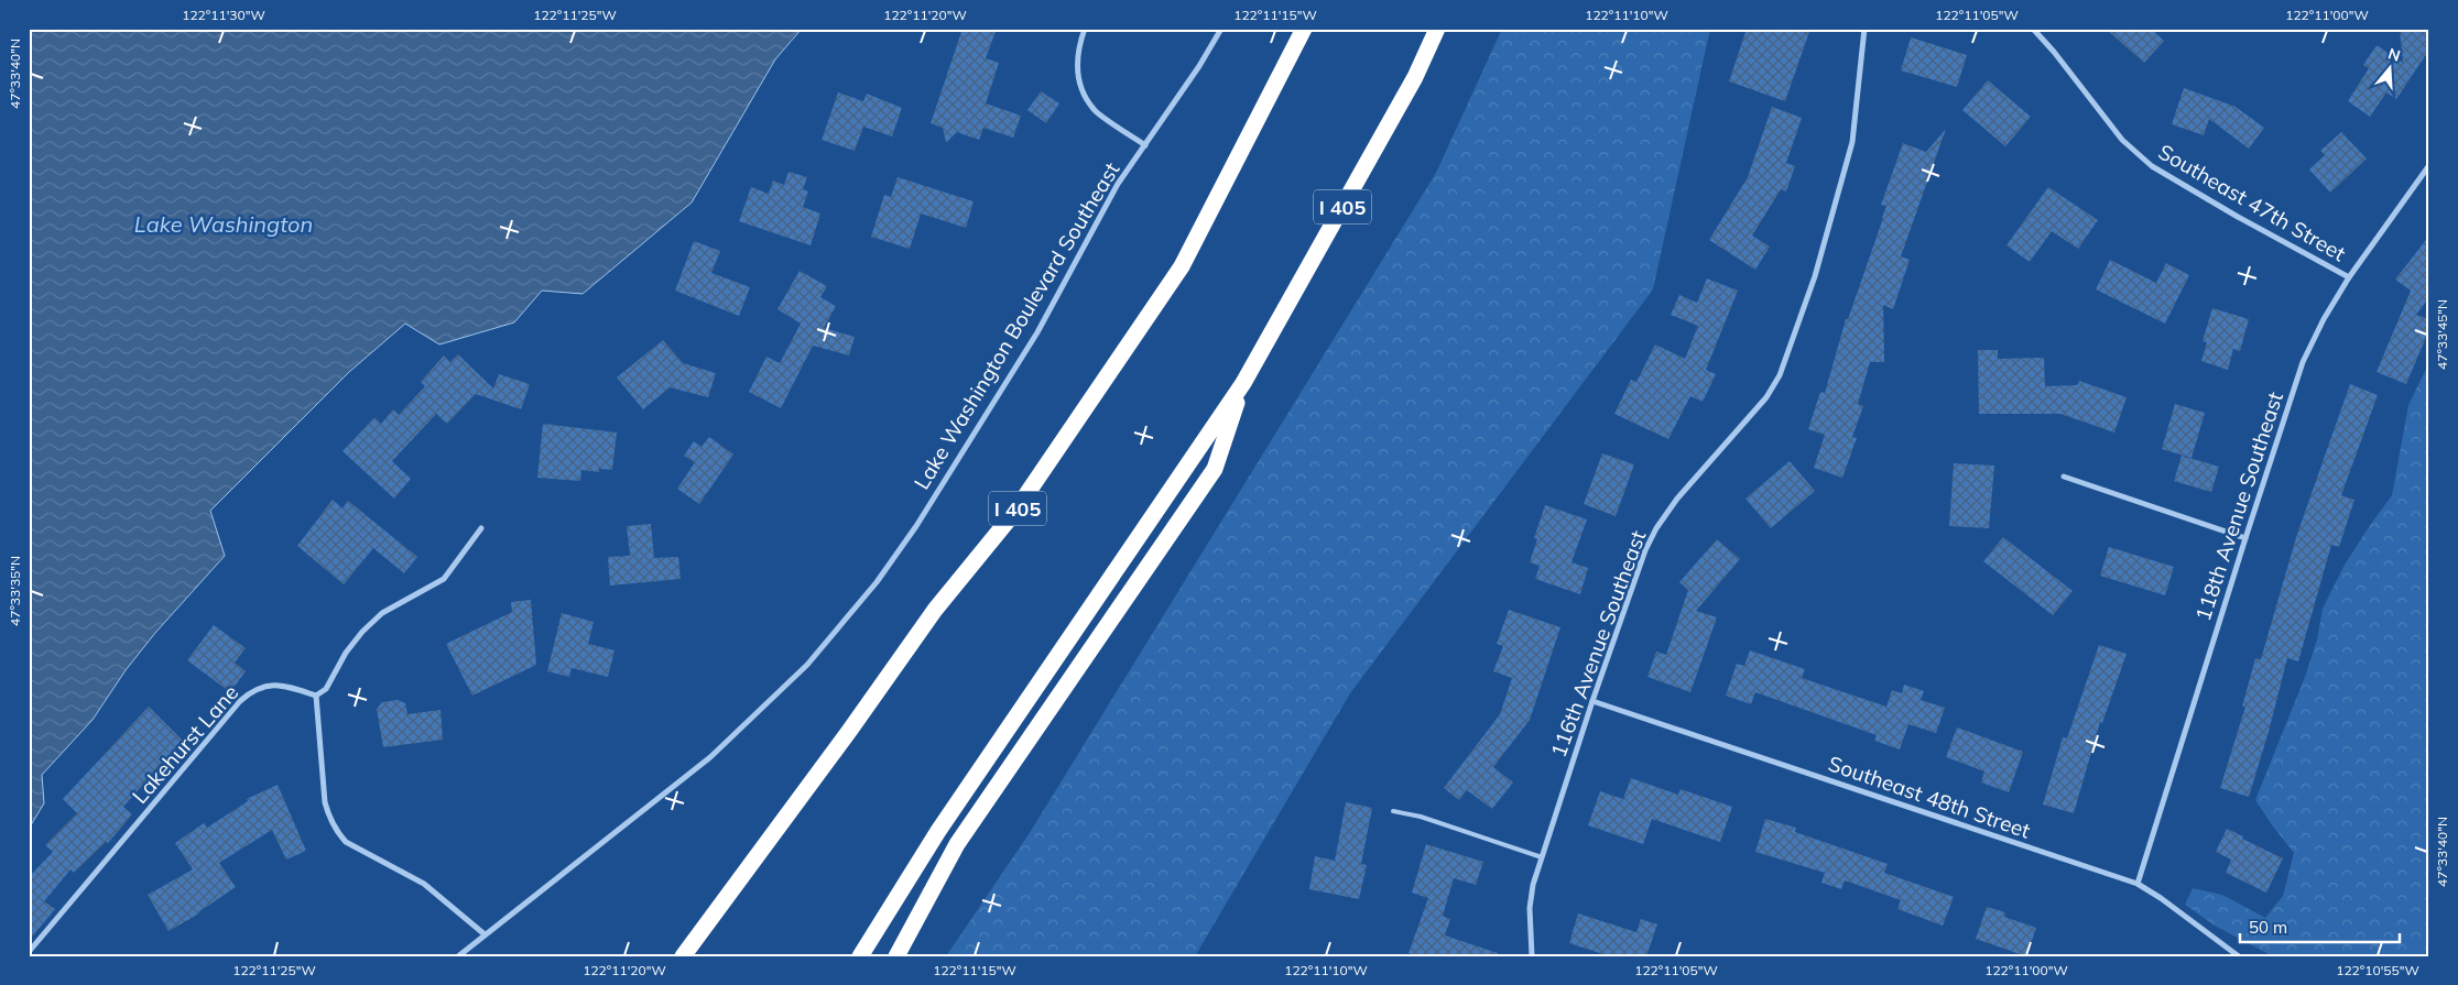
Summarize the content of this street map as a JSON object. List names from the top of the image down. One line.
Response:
{"streets":{"highway":["I 405"],"street":["Southeast 47th Street","Lake Washington Boulevard Southeast","118th Avenue Southeast","116th Avenue Southeast","Lakehurst Lane","Southeast 48th Street"]},"crossings":[["Southeast 47th Street","118th Avenue Southeast"],["118th Avenue Southeast","Southeast 48th Street"],["116th Avenue Southeast","Southeast 48th Street"]],"water":["Lake Washington"],"scale_bar":"50 m","north":"top","coordinates":["122°11'30\"W","122°11'25\"W","122°11'20\"W","122°11'15\"W","122°11'10\"W","122°11'05\"W","122°11'00\"W","47°33'40\"N","47°33'45\"N","47°33'35\"N","122°10'55\"W"]}
